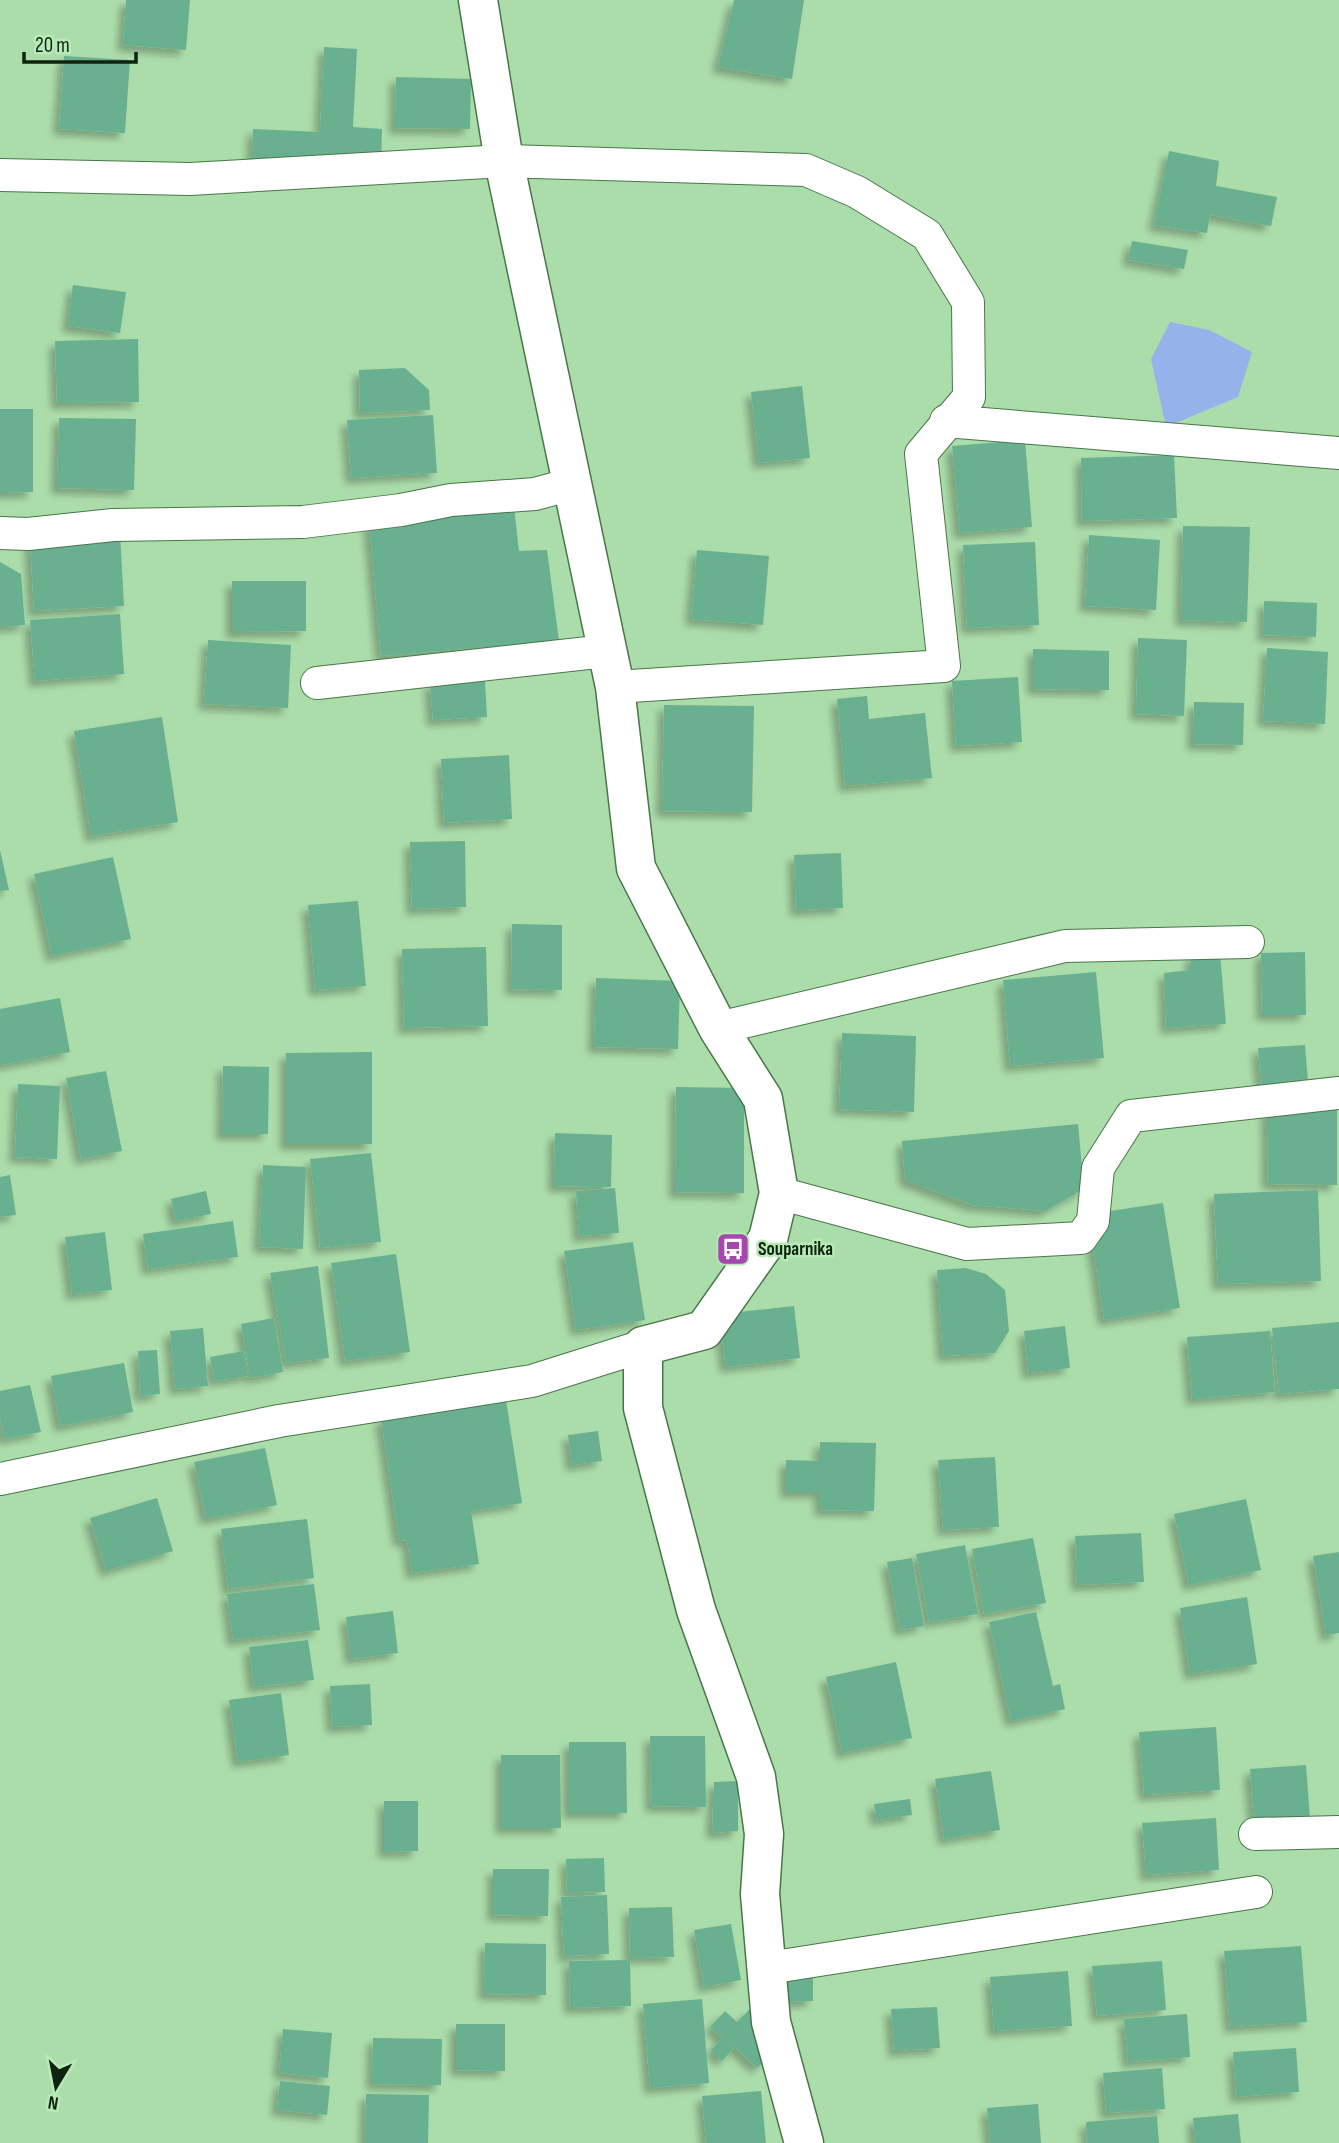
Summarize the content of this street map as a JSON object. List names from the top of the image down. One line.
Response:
{"places":{"bus stop":["Souparnika"]},"scale_bar":"20 m","north":"bottom"}
